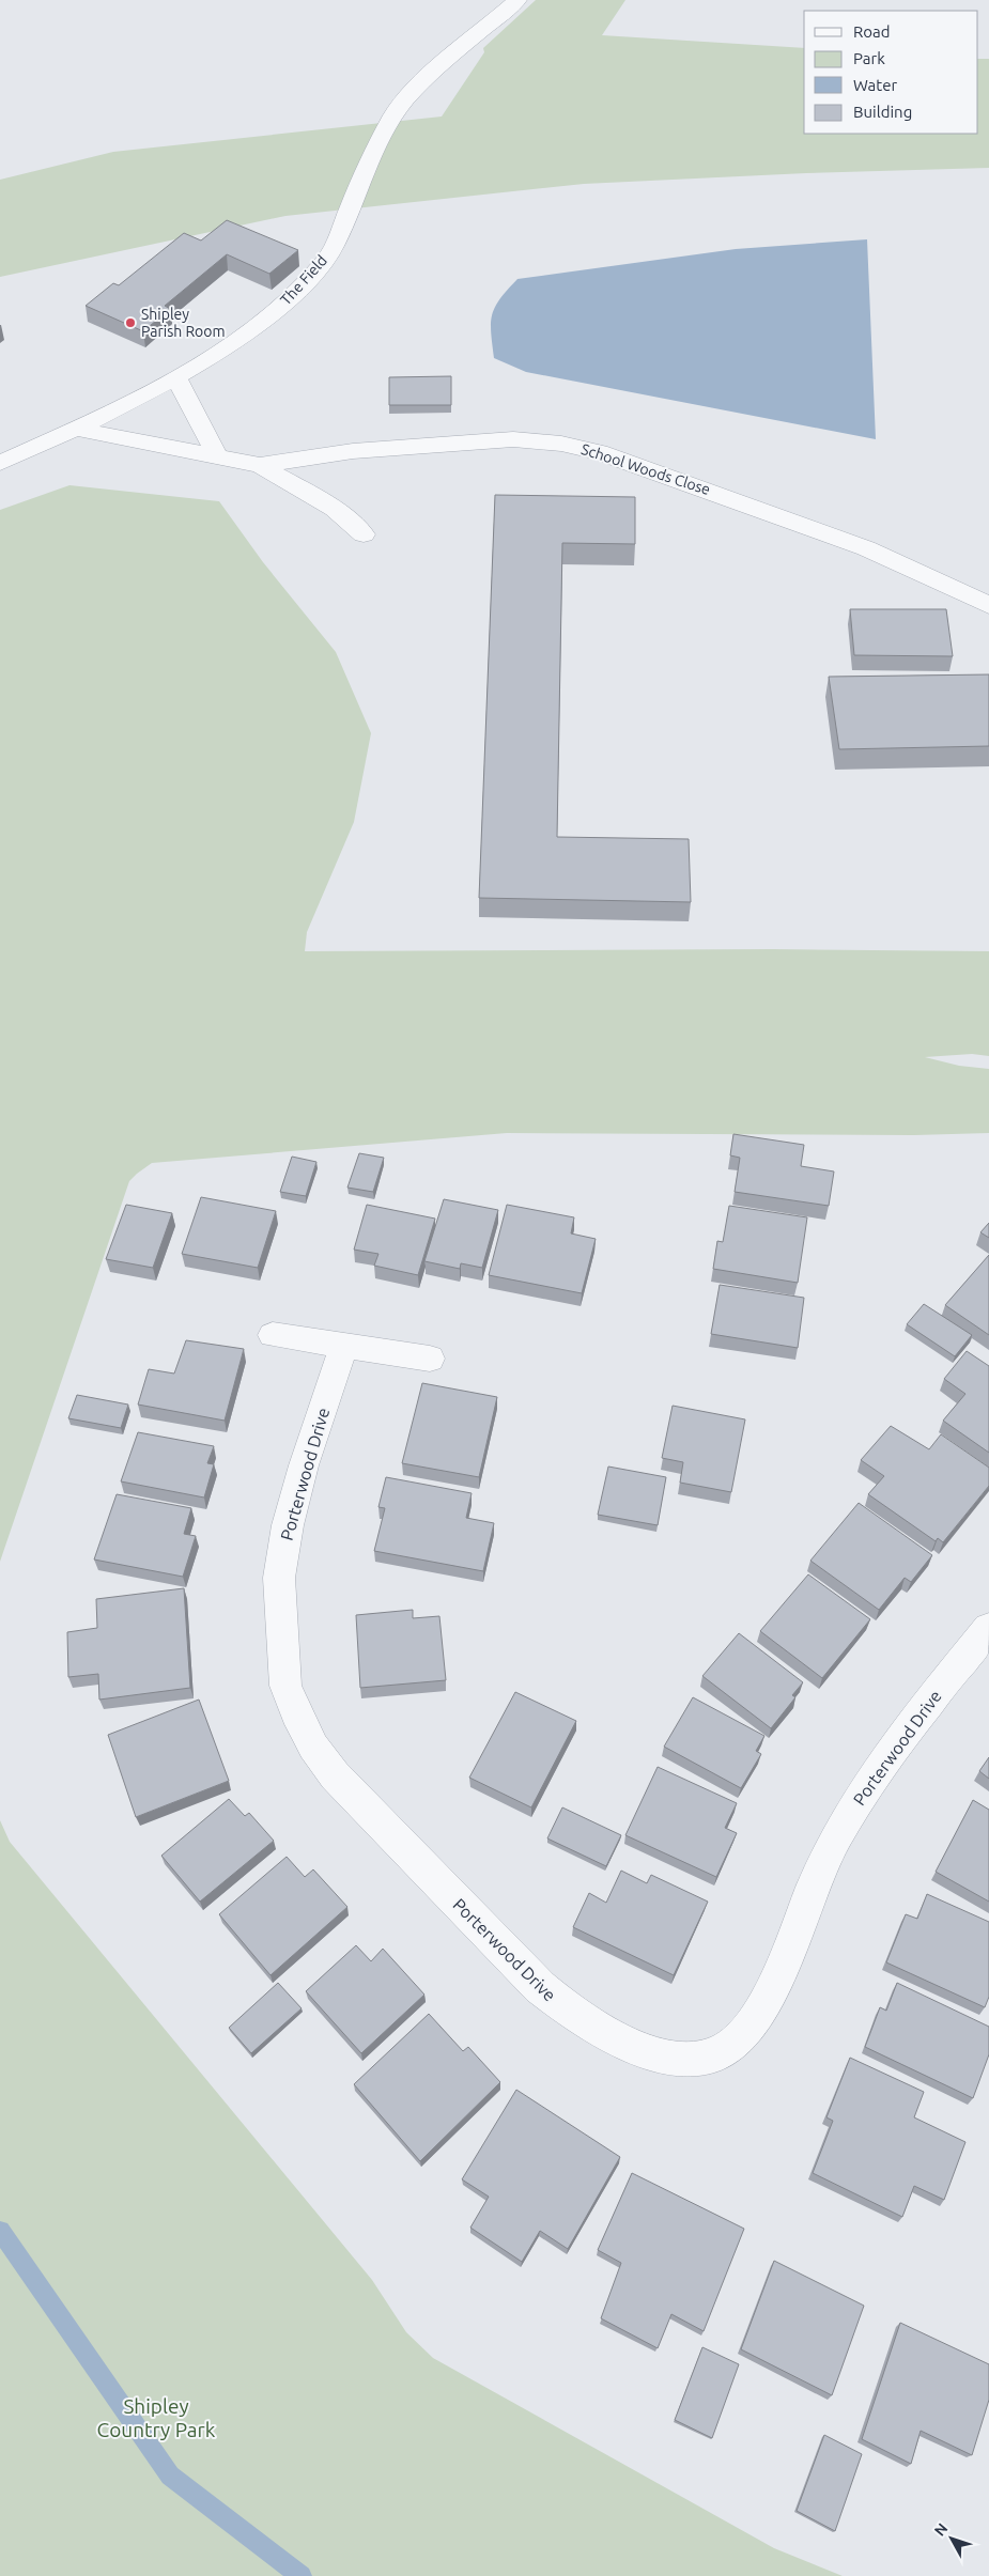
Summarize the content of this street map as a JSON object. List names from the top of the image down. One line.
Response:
{"streets":{"street":["The Field","School Woods Close","Porterwood Drive"]},"crossings":[["The Field","School Woods Close"]],"parks":["Shipley Country Park"],"places":["Shipley Parish Room"],"legend":["Road","Park","Water","Building"],"north":"top left"}
